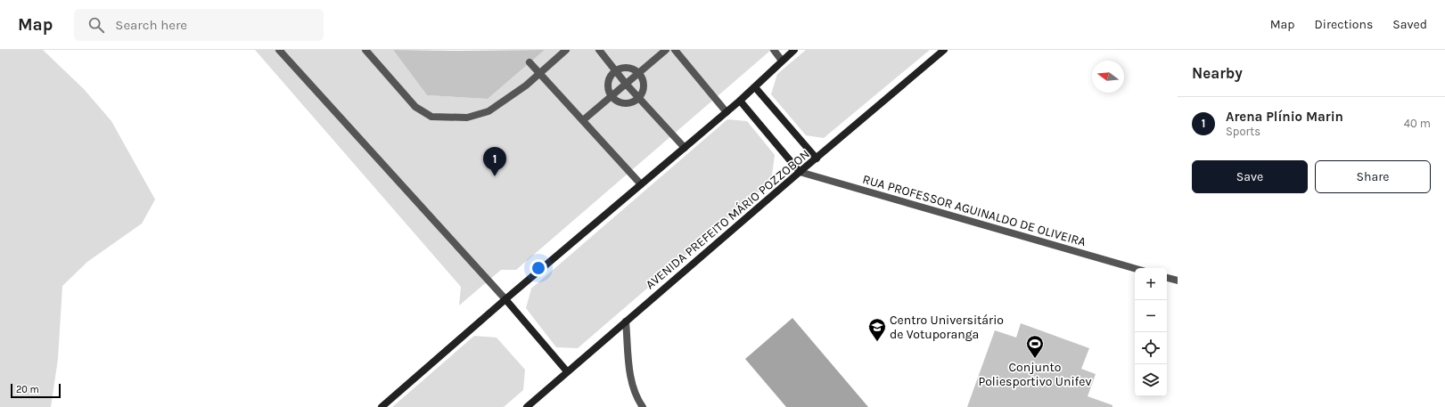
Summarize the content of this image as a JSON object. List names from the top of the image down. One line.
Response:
{"streets":{"street":["RUA PROFESSOR AGUINALDO DE OLIVEIRA","AVENIDA PREFEITO MÁRIO POZZOBON"]},"crossings":[["RUA PROFESSOR AGUINALDO DE OLIVEIRA","AVENIDA PREFEITO MÁRIO POZZOBON"]],"places":{"school or university":["Centro Universitário de Votuporanga"],"sports":["Conjunto Poliesportivo Unifev"]},"scale_bar":"20 m","north":"left","page":{"header":"Map","search":"Search here","nav":["Map","Directions","Saved"],"heading":"Nearby","list":[{"mark":"1","name":"Arena Plínio Marin","note":"Sports","value":"40 m"}],"pins":"1","buttons":["Save","Share"],"map_buttons":["+","−"],"scale":"20 m"}}
